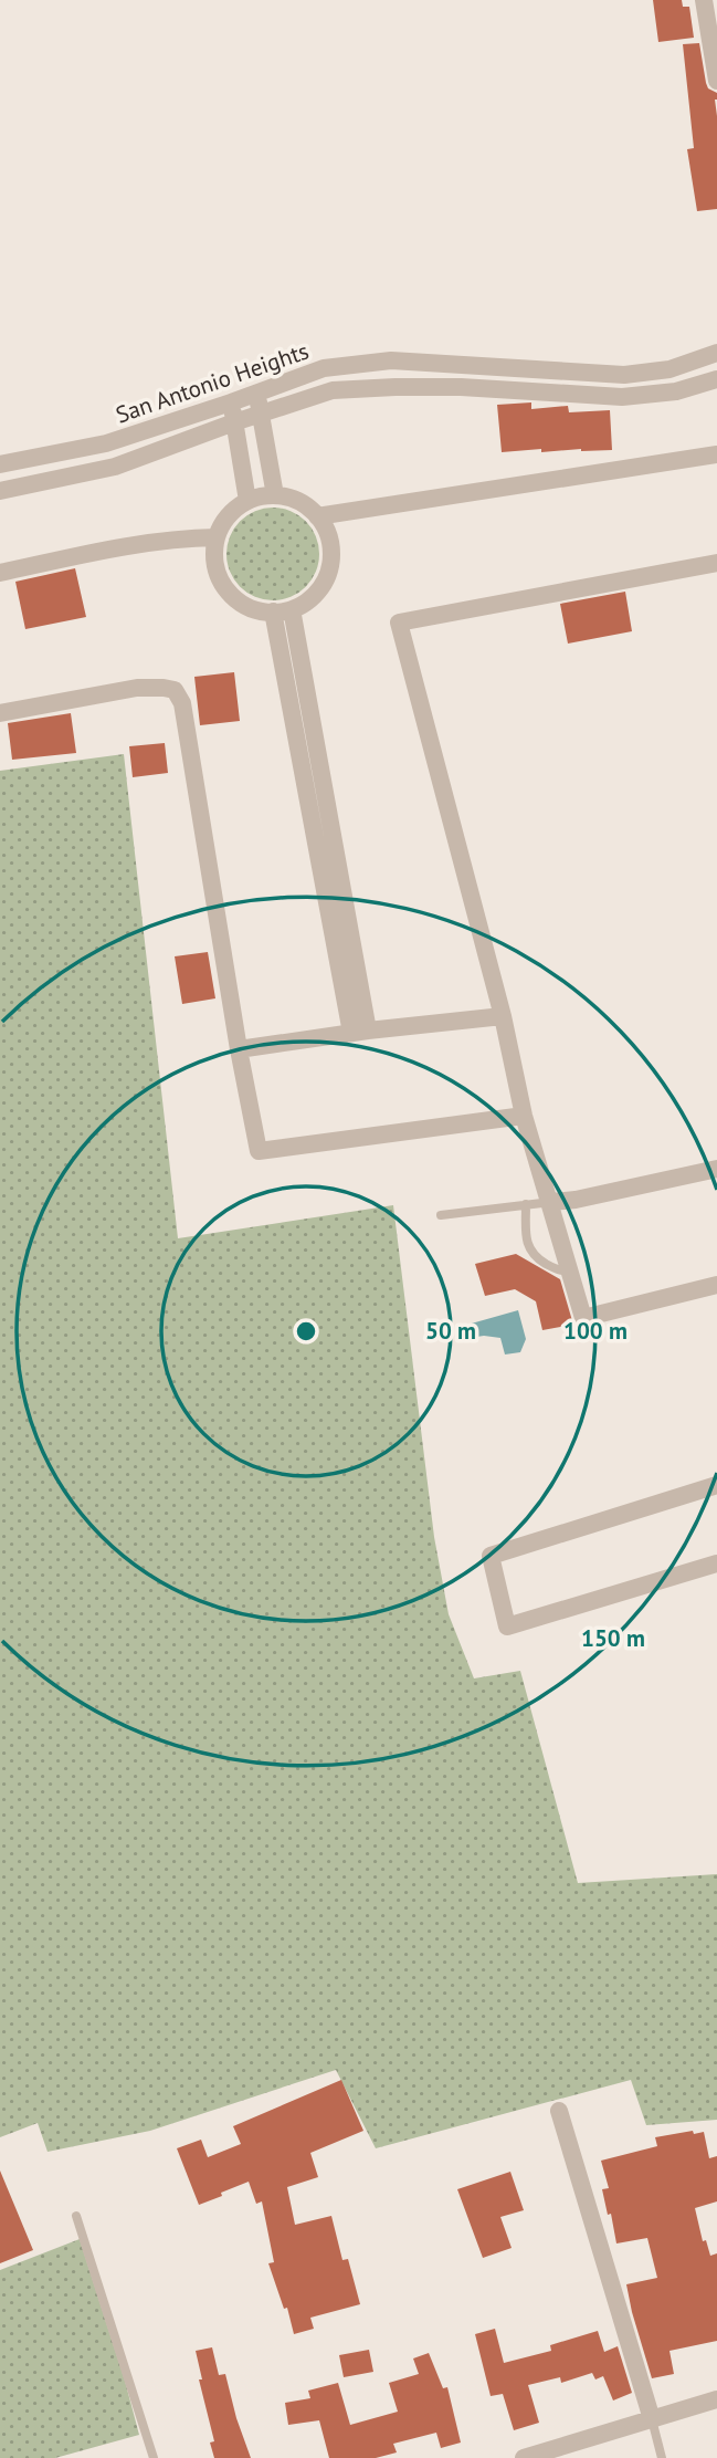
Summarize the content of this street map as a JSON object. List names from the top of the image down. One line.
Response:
{"streets":{"street":["San Antonio Heights"]},"rings":["50 m","100 m","150 m"]}
